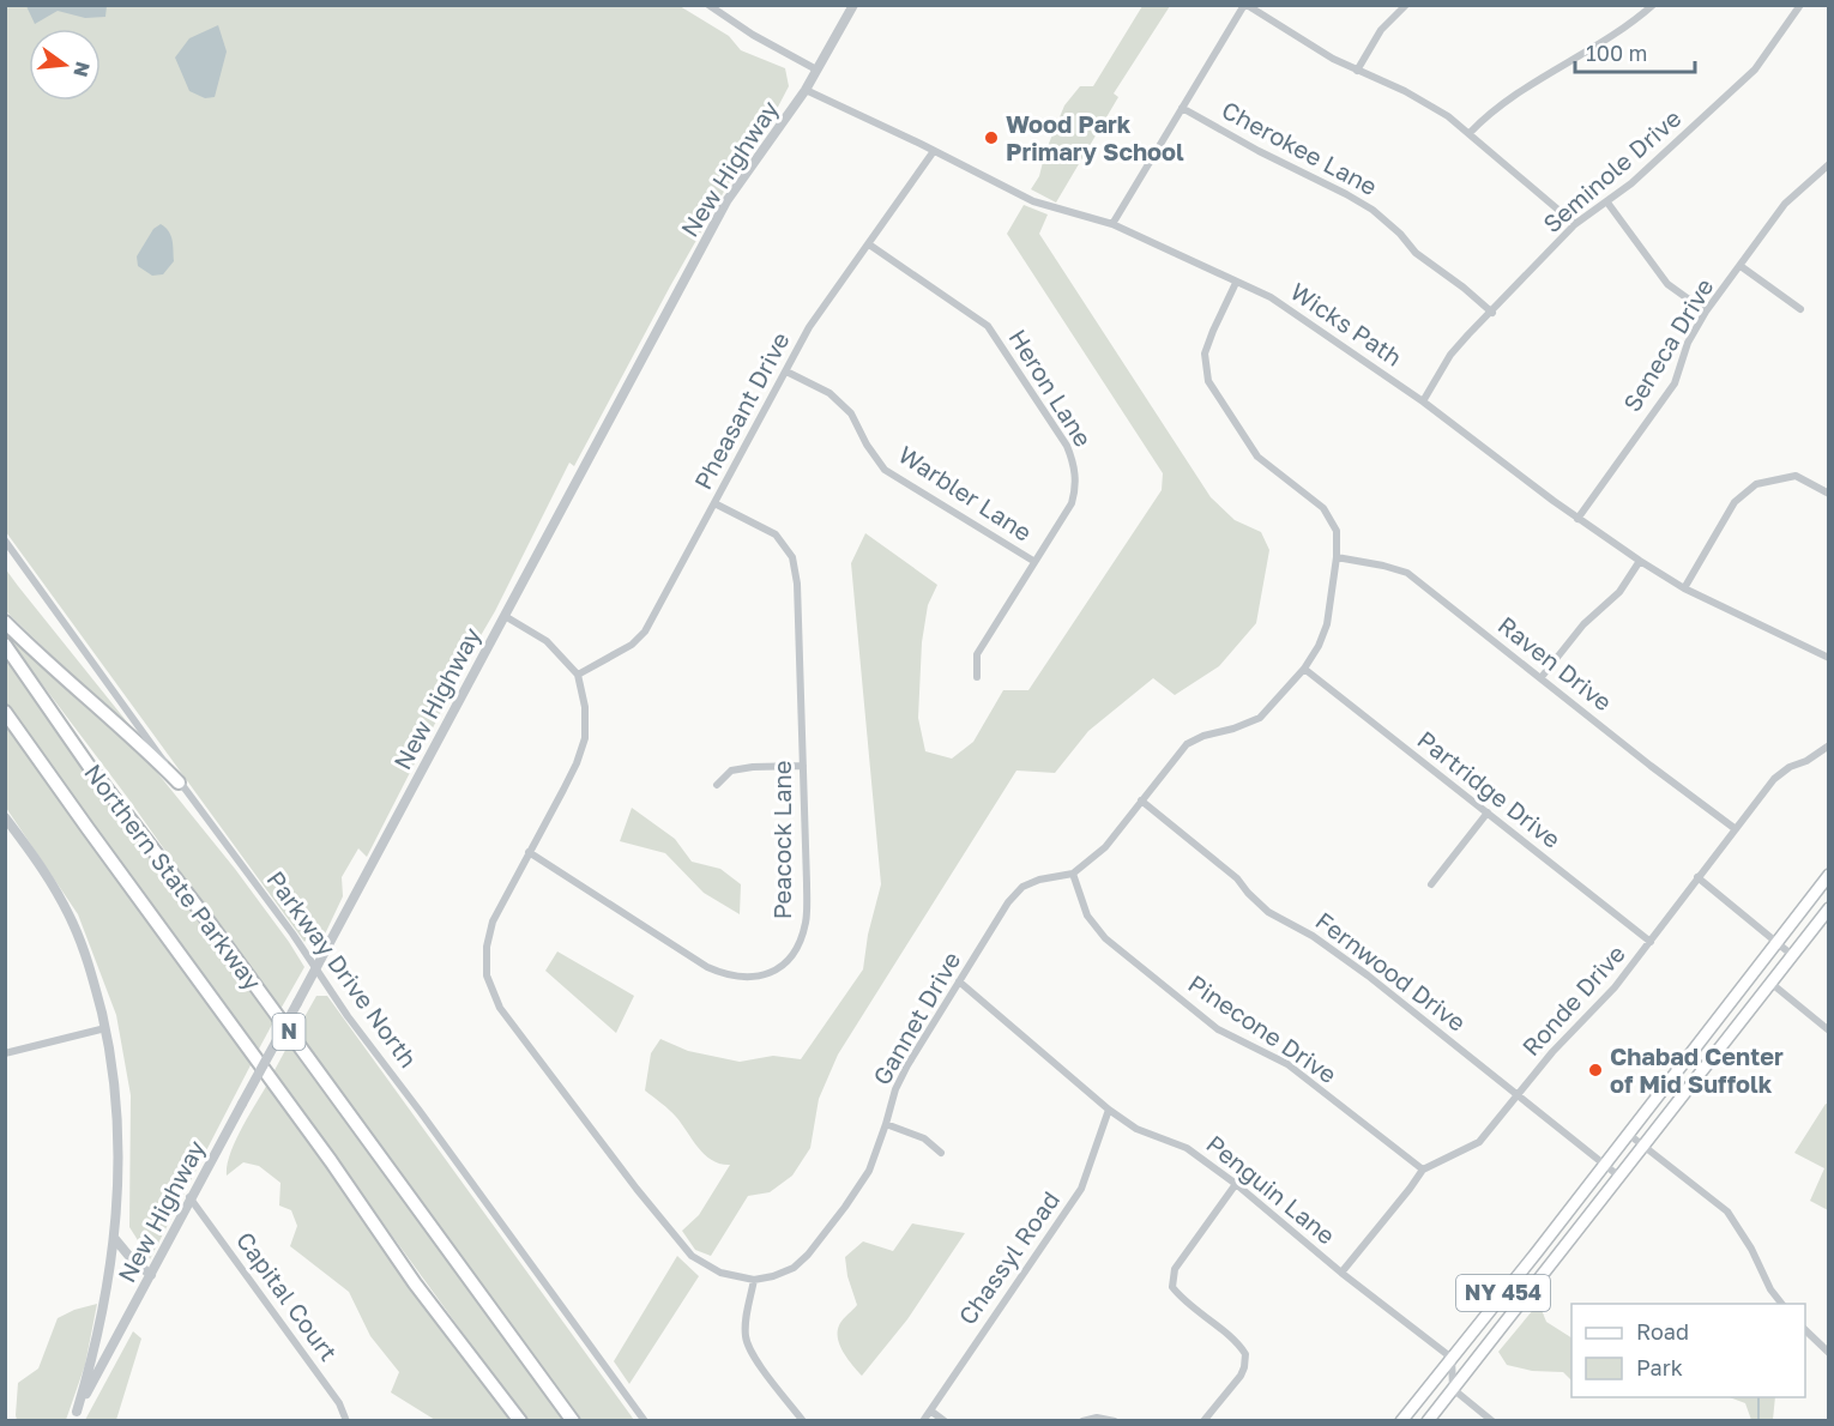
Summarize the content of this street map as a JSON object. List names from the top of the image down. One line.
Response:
{"streets":{"highway":["Northern State Parkway","N"],"main road":["NY 454"],"street":["Cherokee Lane","New Highway","Seminole Drive","Wicks Path","Seneca Drive","Heron Lane","Pheasant Drive","Warbler Lane","Raven Drive","Partridge Drive","Peacock Lane","Parkway Drive North","Fernwood Drive","Ronde Drive","Gannet Drive","Pinecone Drive","Penguin Lane","Chassyl Road","Capital Court"]},"crossings":[["Cherokee Lane","Seminole Drive"],["New Highway","Wicks Path"],["New Highway","Parkway Drive North"],["New Highway","Capital Court"],["Seminole Drive","Wicks Path"],["Wicks Path","Seneca Drive"],["Wicks Path","Pheasant Drive"],["Wicks Path","Gannet Drive"],["Heron Lane","Pheasant Drive"],["Heron Lane","Warbler Lane"],["Pheasant Drive","Warbler Lane"],["Pheasant Drive","Peacock Lane"],["Pheasant Drive","Gannet Drive"],["Raven Drive","Ronde Drive"],["Raven Drive","Gannet Drive"],["Partridge Drive","Ronde Drive"],["Partridge Drive","Gannet Drive"],["Peacock Lane","Gannet Drive"],["Fernwood Drive","Ronde Drive"],["Fernwood Drive","Gannet Drive"],["Fernwood Drive","NY 454"],["Ronde Drive","Pinecone Drive"],["Ronde Drive","Penguin Lane"],["Gannet Drive","Pinecone Drive"],["Gannet Drive","Penguin Lane"],["Penguin Lane","Chassyl Road"],["Penguin Lane","NY 454"]],"places":["Wood Park Primary School","Chabad Center of Mid Suffolk"],"legend":["Road","Park"],"scale_bar":"100 m","north":"right"}
